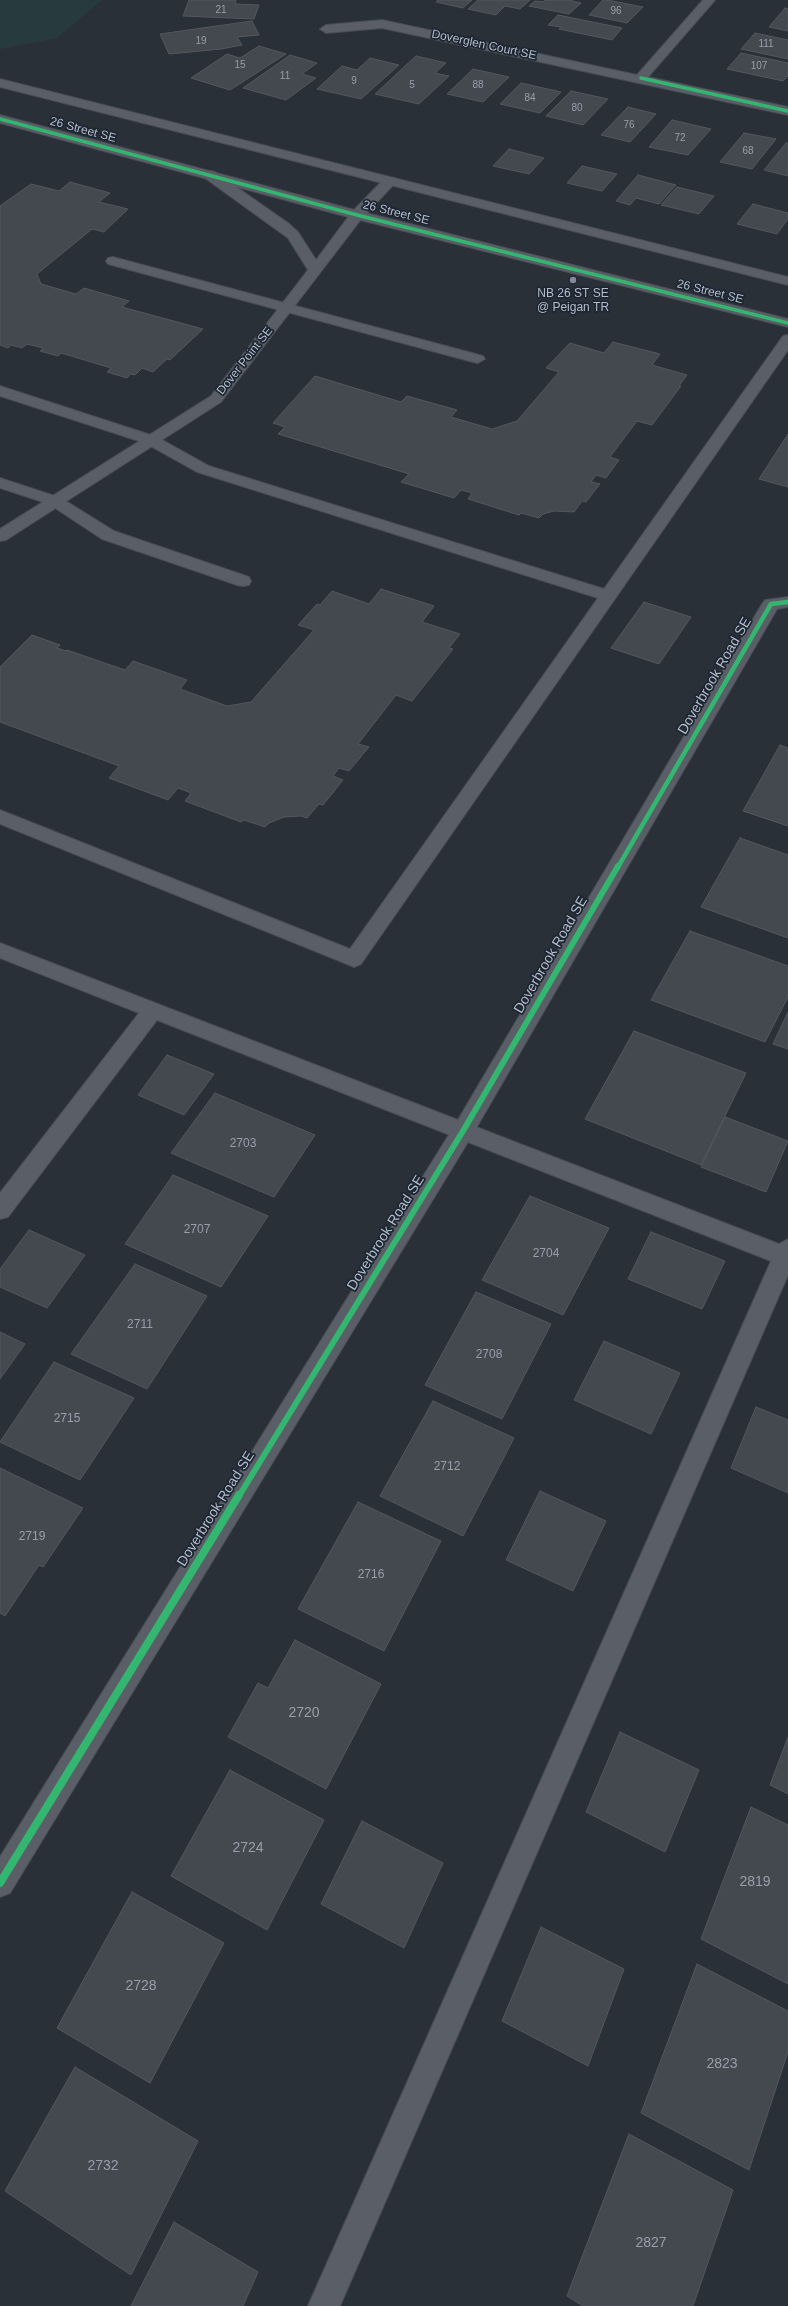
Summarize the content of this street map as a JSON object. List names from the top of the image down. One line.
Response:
{"streets":{"street":["Doverglen Court SE","26 Street SE","Dover Point SE","Doverbrook Road SE"]},"crossings":[["26 Street SE","Dover Point SE"]],"places":["NB 26 ST SE @ Peigan TR"],"house_numbers":["21","96","19","111","15","107","11","9","5","88","84","80","76","72","68","2703","2707","2704","2711","2708","2715","2712","2719","2716","2720","2724","2819","2728","2823","2732","2827"]}
